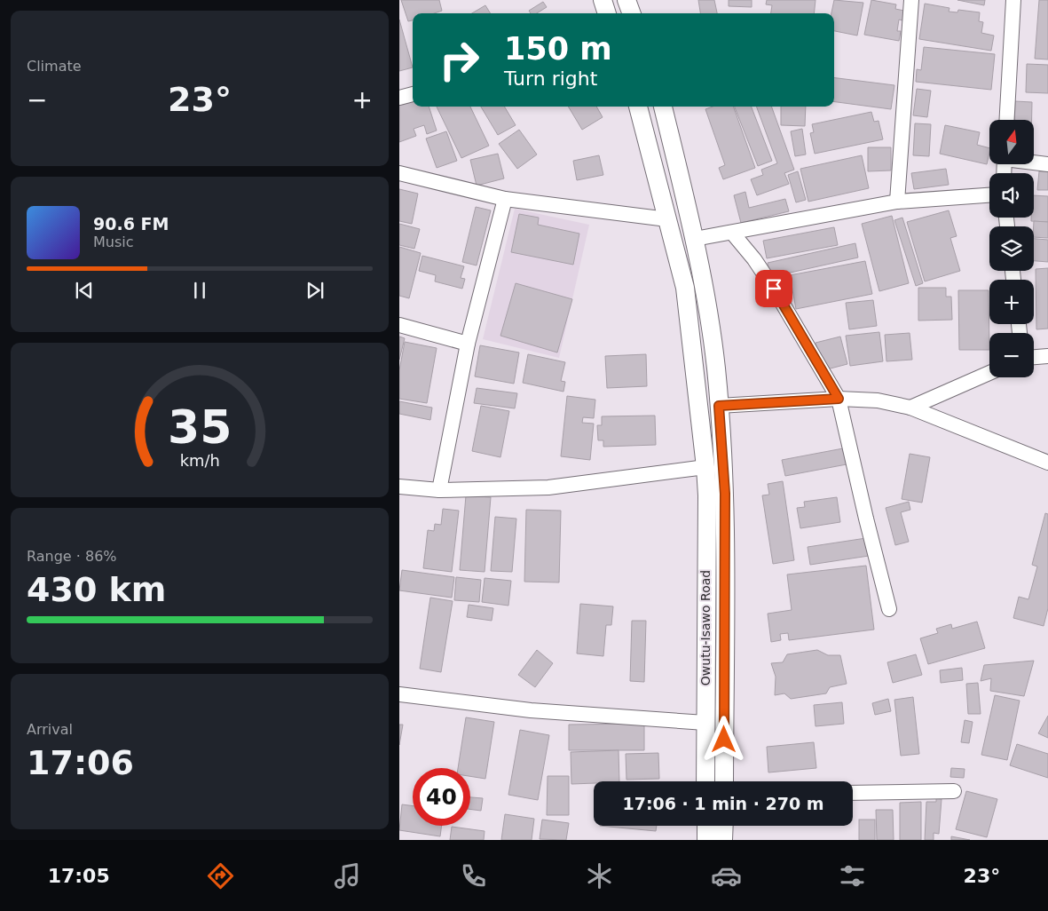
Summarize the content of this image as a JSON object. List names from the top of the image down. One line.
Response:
{"streets":{"street":["Owutu-Isawo Road"]},"north":"top","page":{"tile":["Climate",["Range · 86%","430 km"],["Arrival","17:06"]],"turn":["150 m","Turn right"],"heat":["−","23°","+"],"map_buttons":["+","−"],"song":["90.6 FM","Music"],"limit":"40","trip":"17:06 · 1 min · 270 m","tabs":["17:05","23°"],"gauge":["35","km/h"]}}
